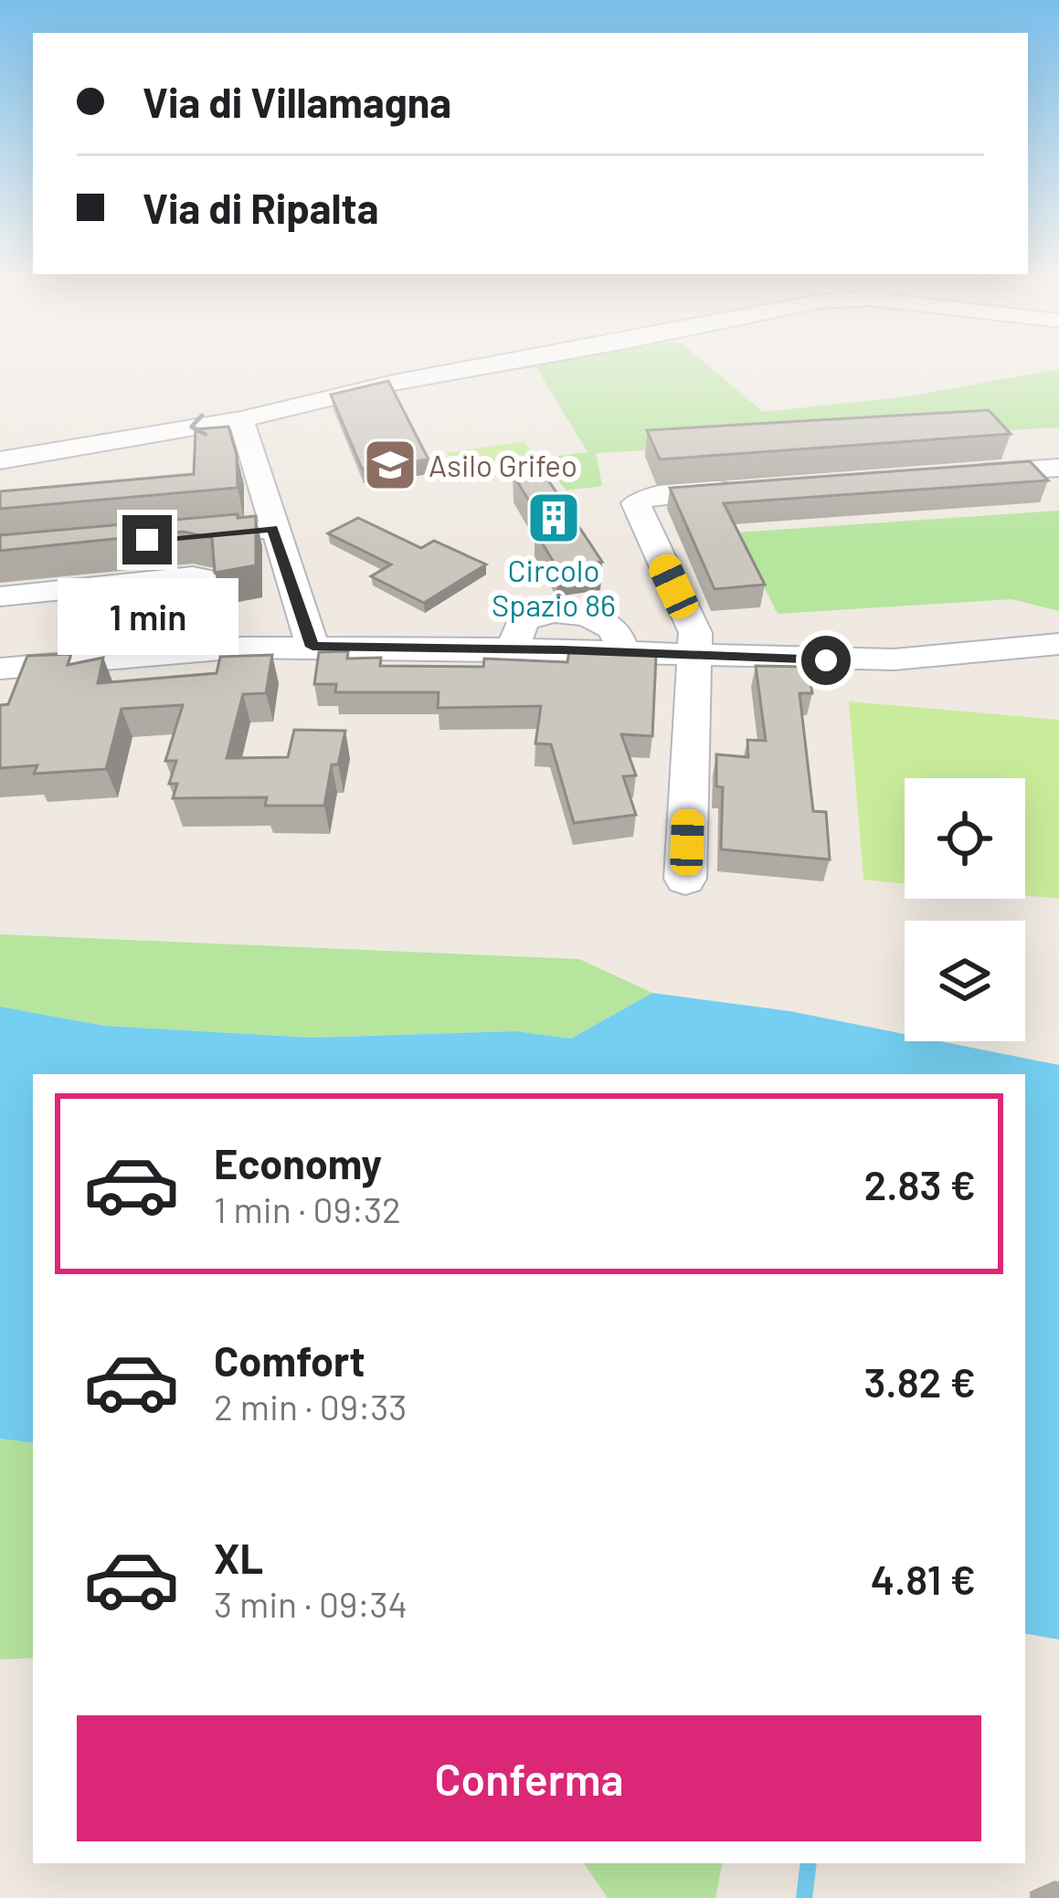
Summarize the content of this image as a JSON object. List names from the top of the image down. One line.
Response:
{"places":{"school or university":["Asilo Grifeo"],"building":["Circolo Spazio 86"]},"page":{"banner":["Via di Villamagna","Via di Ripalta"],"bubble":"1 min","list":[{"name":"Economy","note":"1 min · 09:32","value":"2.83 €"},{"name":"Comfort","note":"2 min · 09:33","value":"3.82 €"},{"name":"XL","note":"3 min · 09:34","value":"4.81 €"}],"buttons":"Conferma"}}
